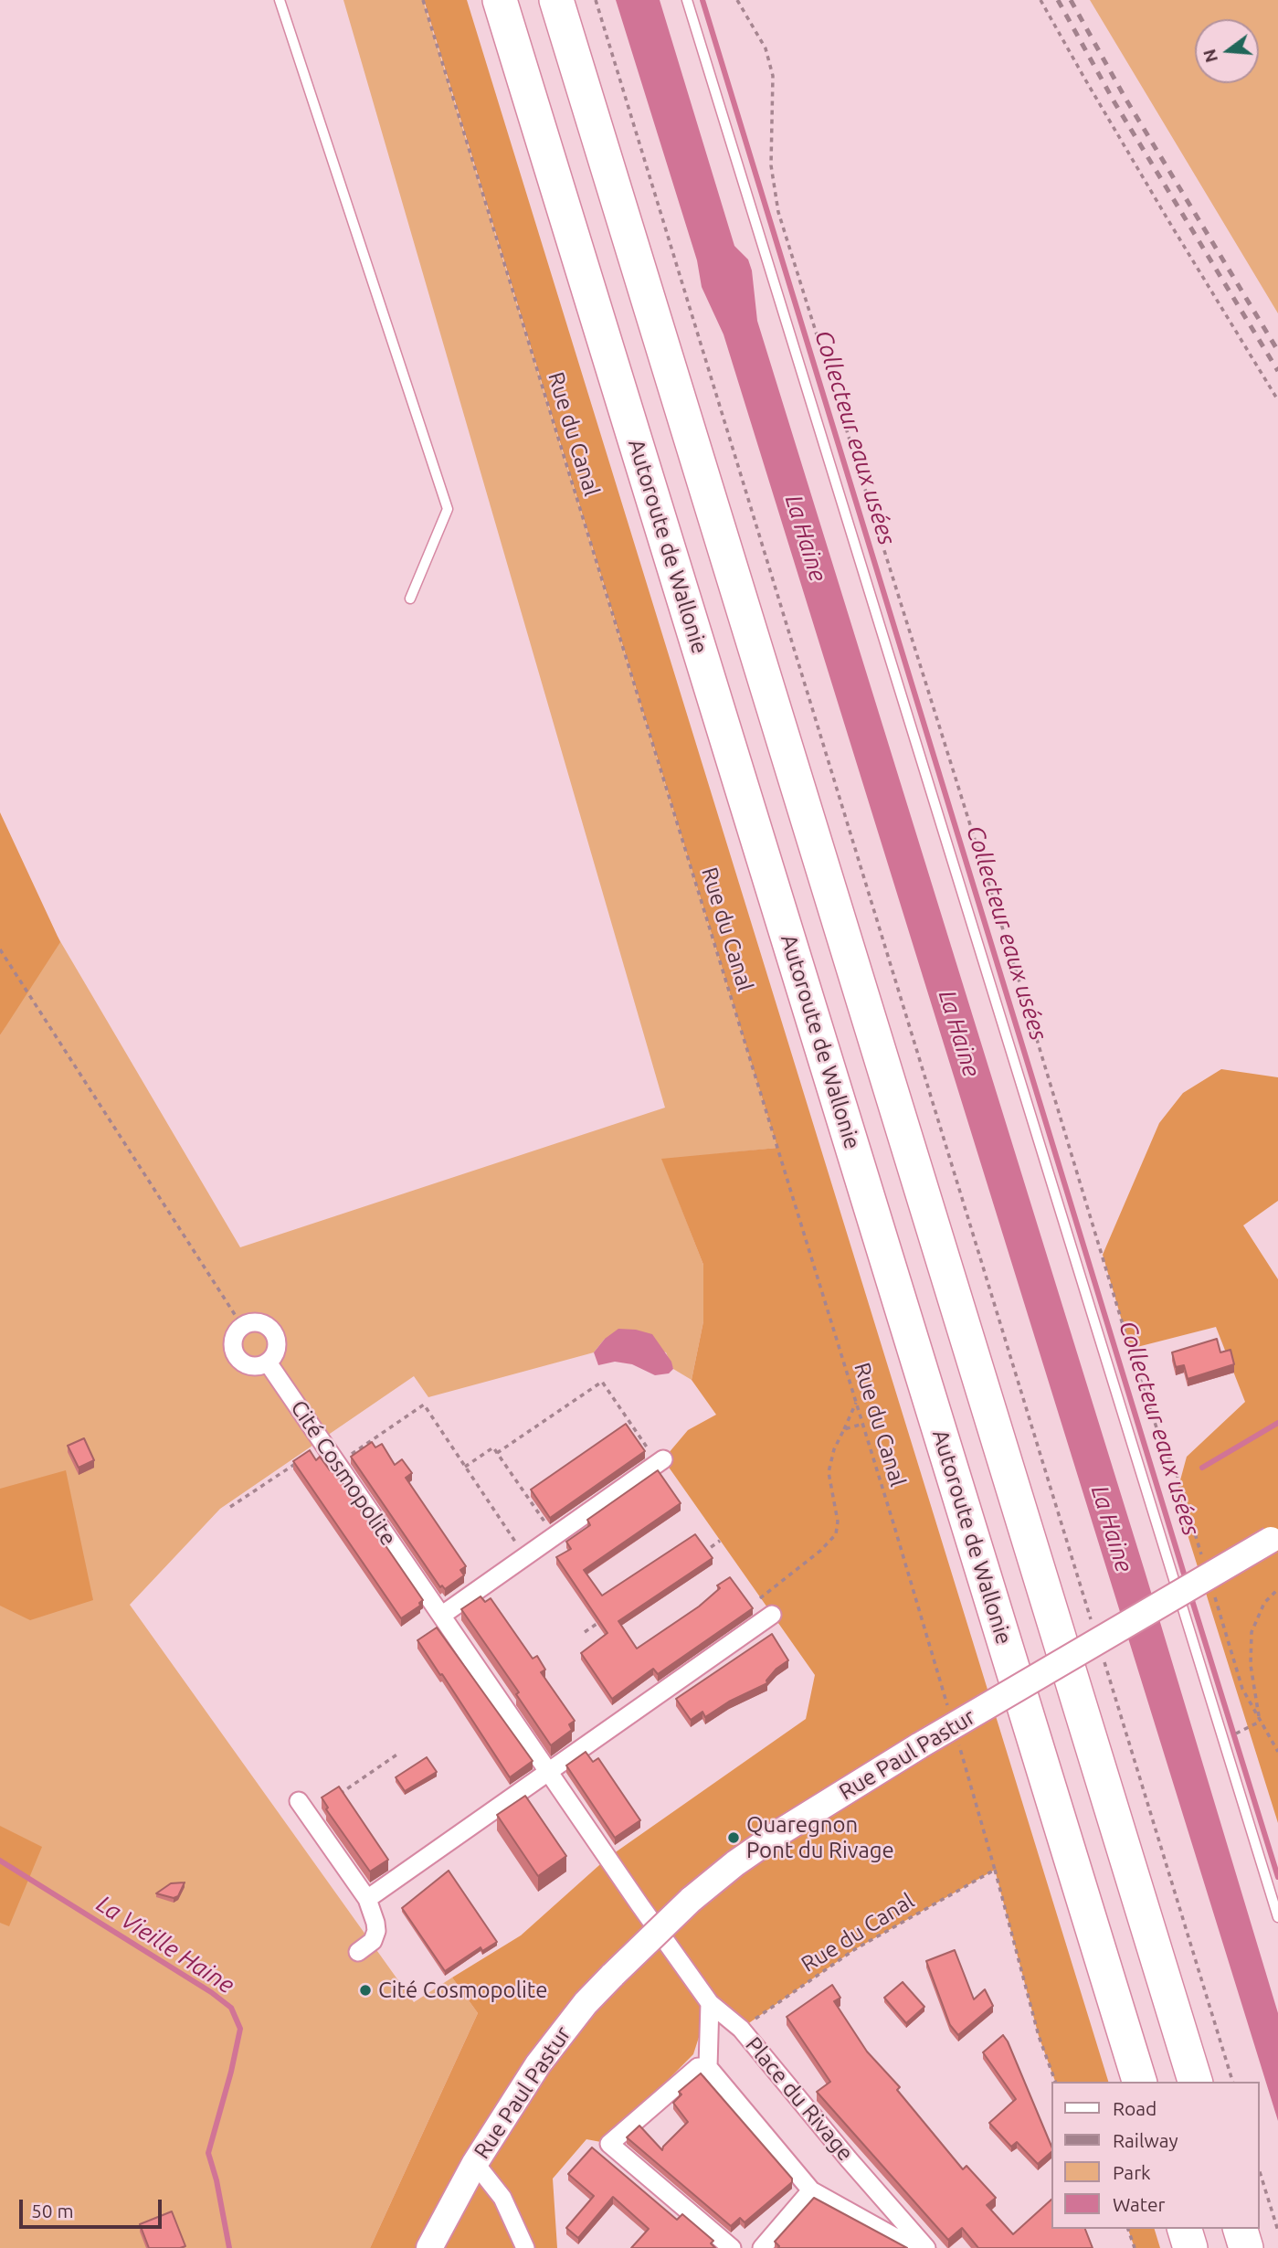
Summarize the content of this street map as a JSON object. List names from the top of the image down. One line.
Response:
{"streets":{"highway":["Autoroute de Wallonie"],"main road":["Rue Paul Pastur"],"street":["Cité Cosmopolite","Place du Rivage"],"path":["Rue du Canal"]},"crossings":[["Rue du Canal","Place du Rivage"],["Cité Cosmopolite","Place du Rivage"]],"water":["Collecteur eaux usées","La Haine","La Vieille Haine"],"places":["Quaregnon Pont du Rivage","Cité Cosmopolite"],"legend":["Road","Railway","Park","Water"],"scale_bar":"50 m","north":"left"}
